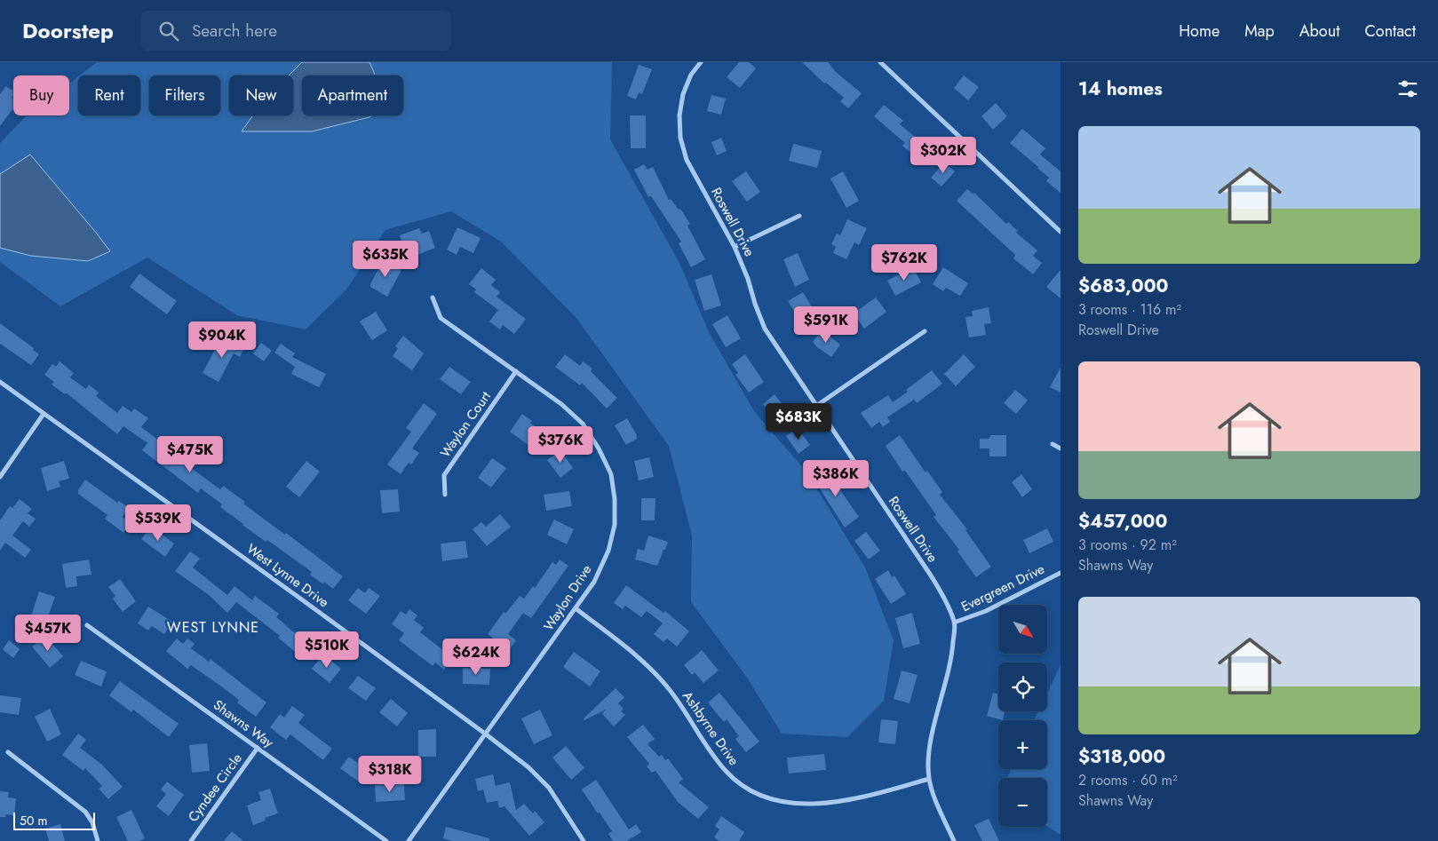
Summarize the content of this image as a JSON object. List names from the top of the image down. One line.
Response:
{"streets":{"street":["Roswell Drive","Waylon Court","West Lynne Drive","Evergreen Drive","Waylon Drive","Shawns Way","Ashbyrne Drive","Cyndee Circle"]},"crossings":[["Roswell Drive","Evergreen Drive"],["Roswell Drive","Ashbyrne Drive"],["Waylon Court","Waylon Drive"],["West Lynne Drive","Waylon Drive"],["Waylon Drive","Ashbyrne Drive"],["Shawns Way","Cyndee Circle"]],"districts":["WEST LYNNE"],"scale_bar":"50 m","north":"bottom right","page":{"header":"Doorstep","search":"Search here","nav":["Home","Map","About","Contact"],"heading":"14 homes","chip":["Buy","Rent","Filters","New","Apartment"],"list":[{"name":"$683,000","note":"3 rooms · 116 m² · Roswell Drive"},{"name":"$457,000","note":"3 rooms · 92 m² · Shawns Way"},{"name":"$318,000","note":"2 rooms · 60 m² · Shawns Way"}],"price":["$302K","$635K","$762K","$591K","$904K","$683K","$376K","$475K","$386K","$539K","$457K","$510K","$624K","$318K"],"map_buttons":["+","−"],"scale":"50 m"}}
